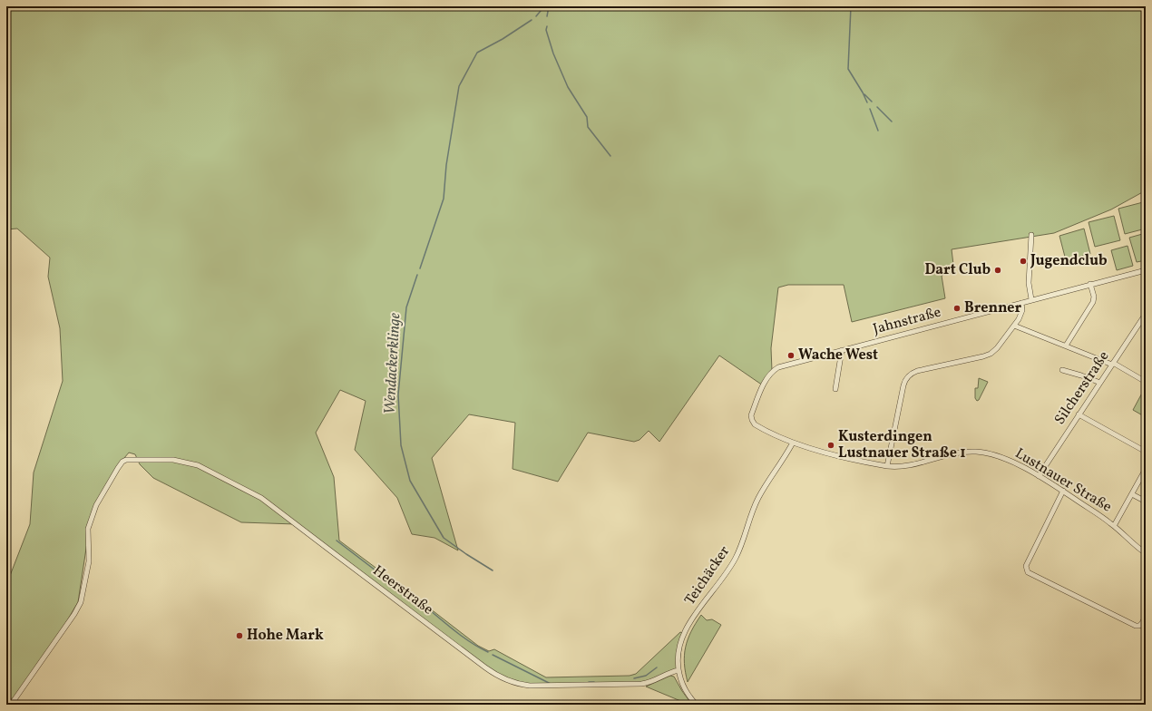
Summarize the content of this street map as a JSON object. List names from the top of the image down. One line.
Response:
{"streets":{"street":["Jahnstraße","Silcherstraße","Lustnauer Straße","Teichäcker","Heerstraße"]},"crossings":[["Jahnstraße","Lustnauer Straße"],["Silcherstraße","Lustnauer Straße"],["Lustnauer Straße","Teichäcker"],["Teichäcker","Heerstraße"]],"water":["Wendackerklinge"],"places":["Jugendclub","Dart Club","Brenner","Wache West","Kusterdingen Lustnauer Straße 1","Hohe Mark"]}
